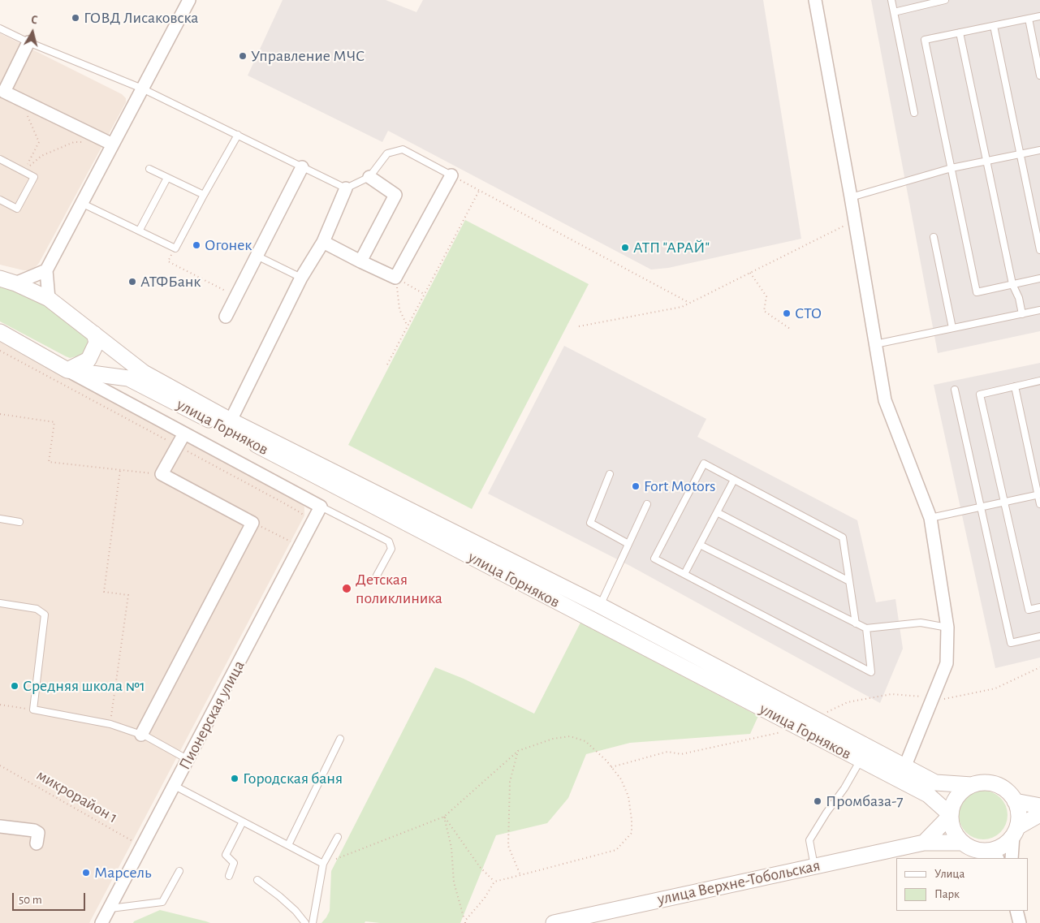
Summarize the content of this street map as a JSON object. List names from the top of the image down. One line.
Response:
{"streets":{"street":["улица Горняков","Пионерская улица","улица Верхне-Тобольская"],"path":["микрорайон 1"]},"crossings":[["улица Горняков","Пионерская улица"],["улица Горняков","улица Верхне-Тобольская"],["Пионерская улица","микрорайон 1"]],"places":["ГОВД Лисаковска","Управление МЧС","Огонек","АТП \"АРАЙ\"","АТФБанк","СТО","Fort Motors","Детская поликлиника","Средняя школа №1","Городская баня","Промбаза-7","Марсель"],"legend":["Улица","Парк"],"scale_bar":"50 m","north":"top"}
